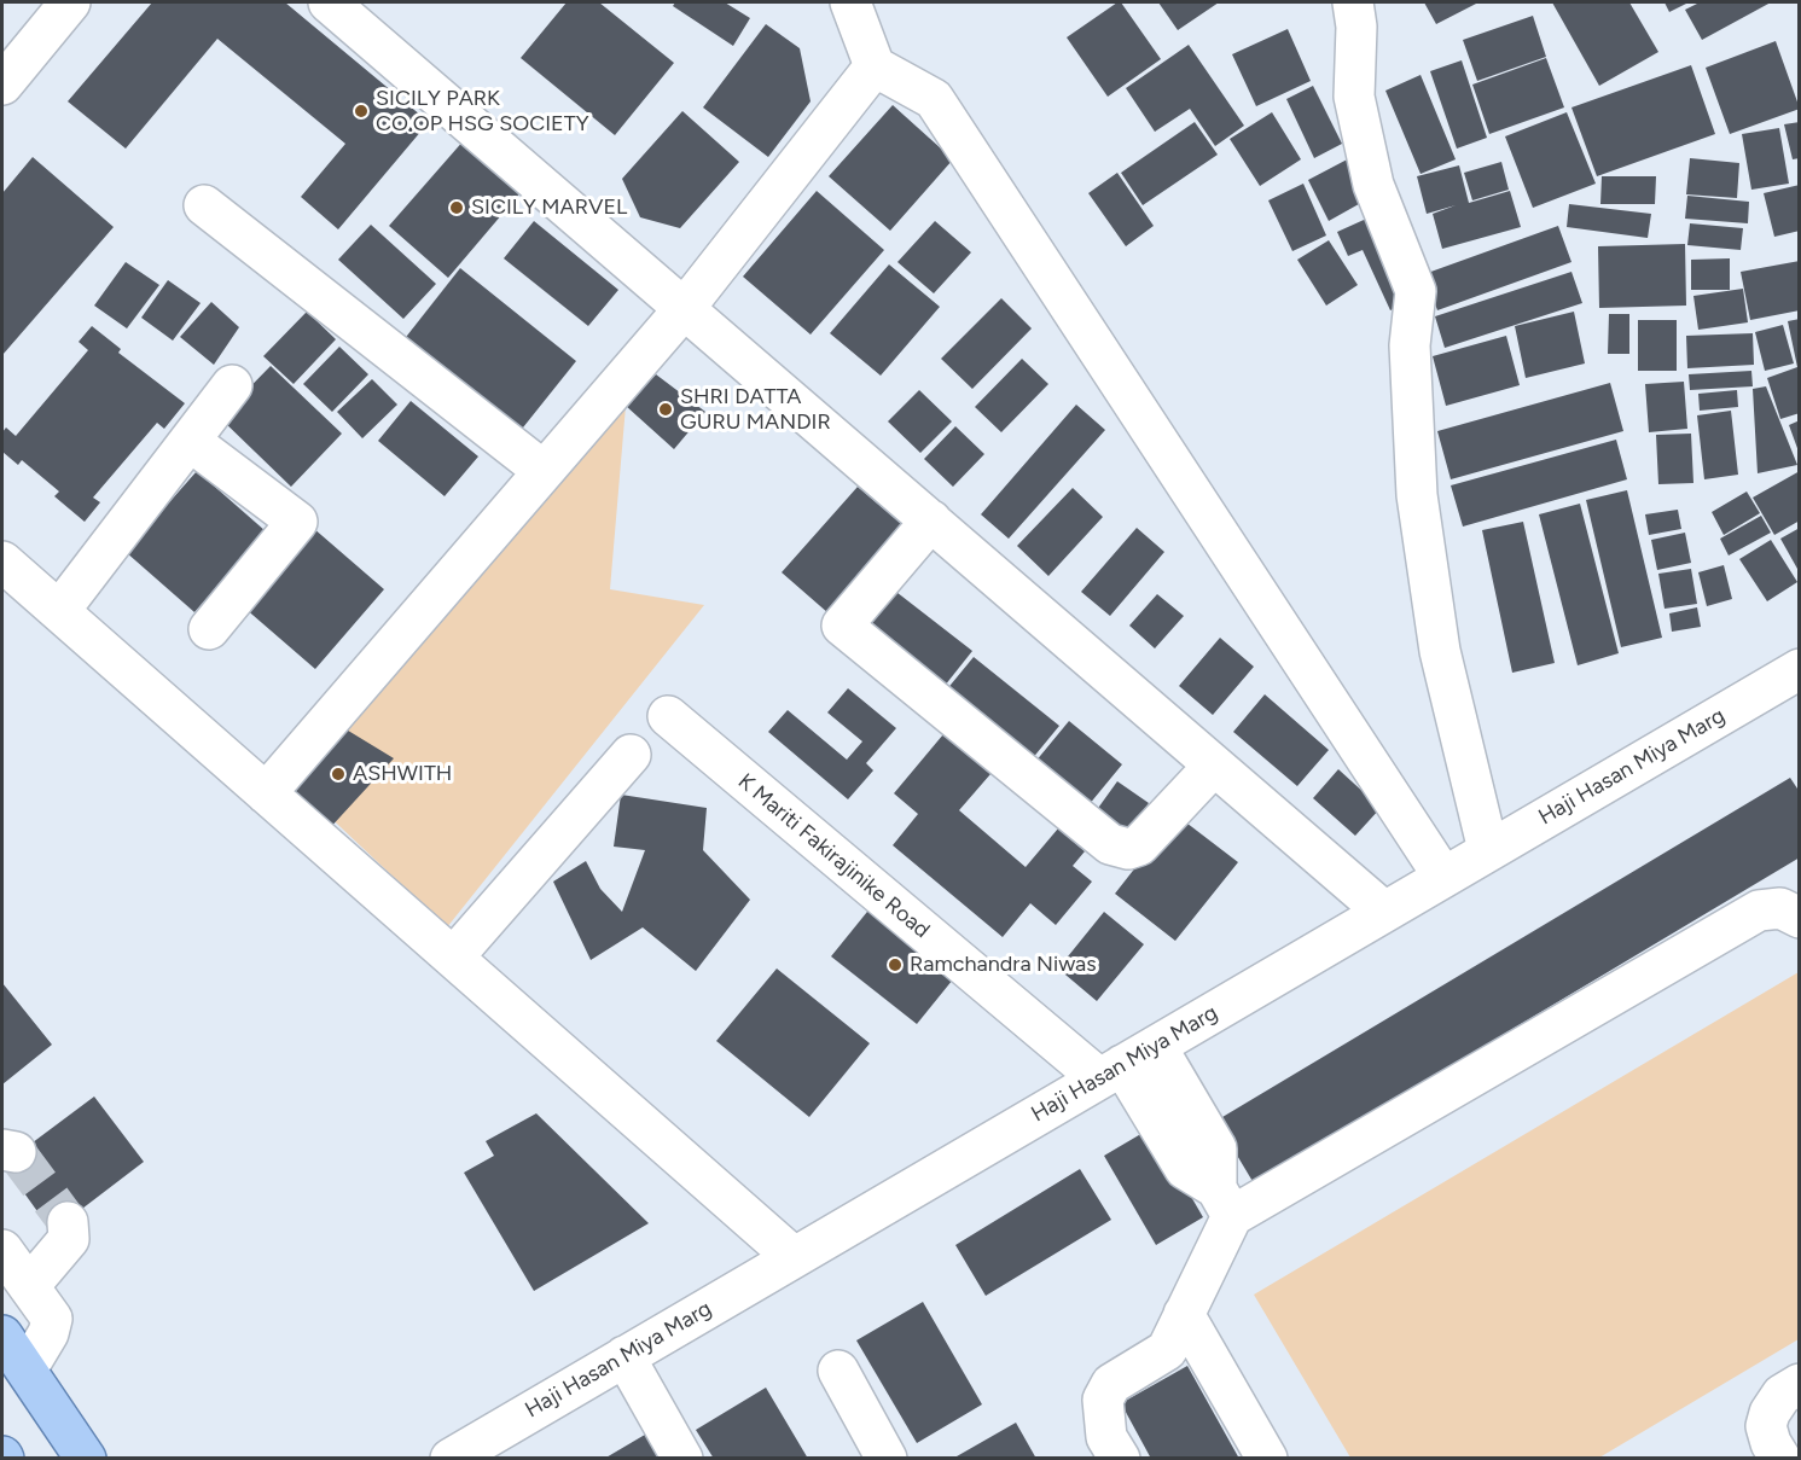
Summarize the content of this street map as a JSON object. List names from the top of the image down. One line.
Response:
{"streets":{"street":["Haji Hasan Miya Marg","K Mariti Fakirajinike Road"]},"crossings":[["Haji Hasan Miya Marg","K Mariti Fakirajinike Road"]],"places":["SICILY PARK CO.OP HSG SOCIETY","SICILY MARVEL","SHRI DATTA GURU MANDIR","ASHWITH","Ramchandra Niwas"]}
